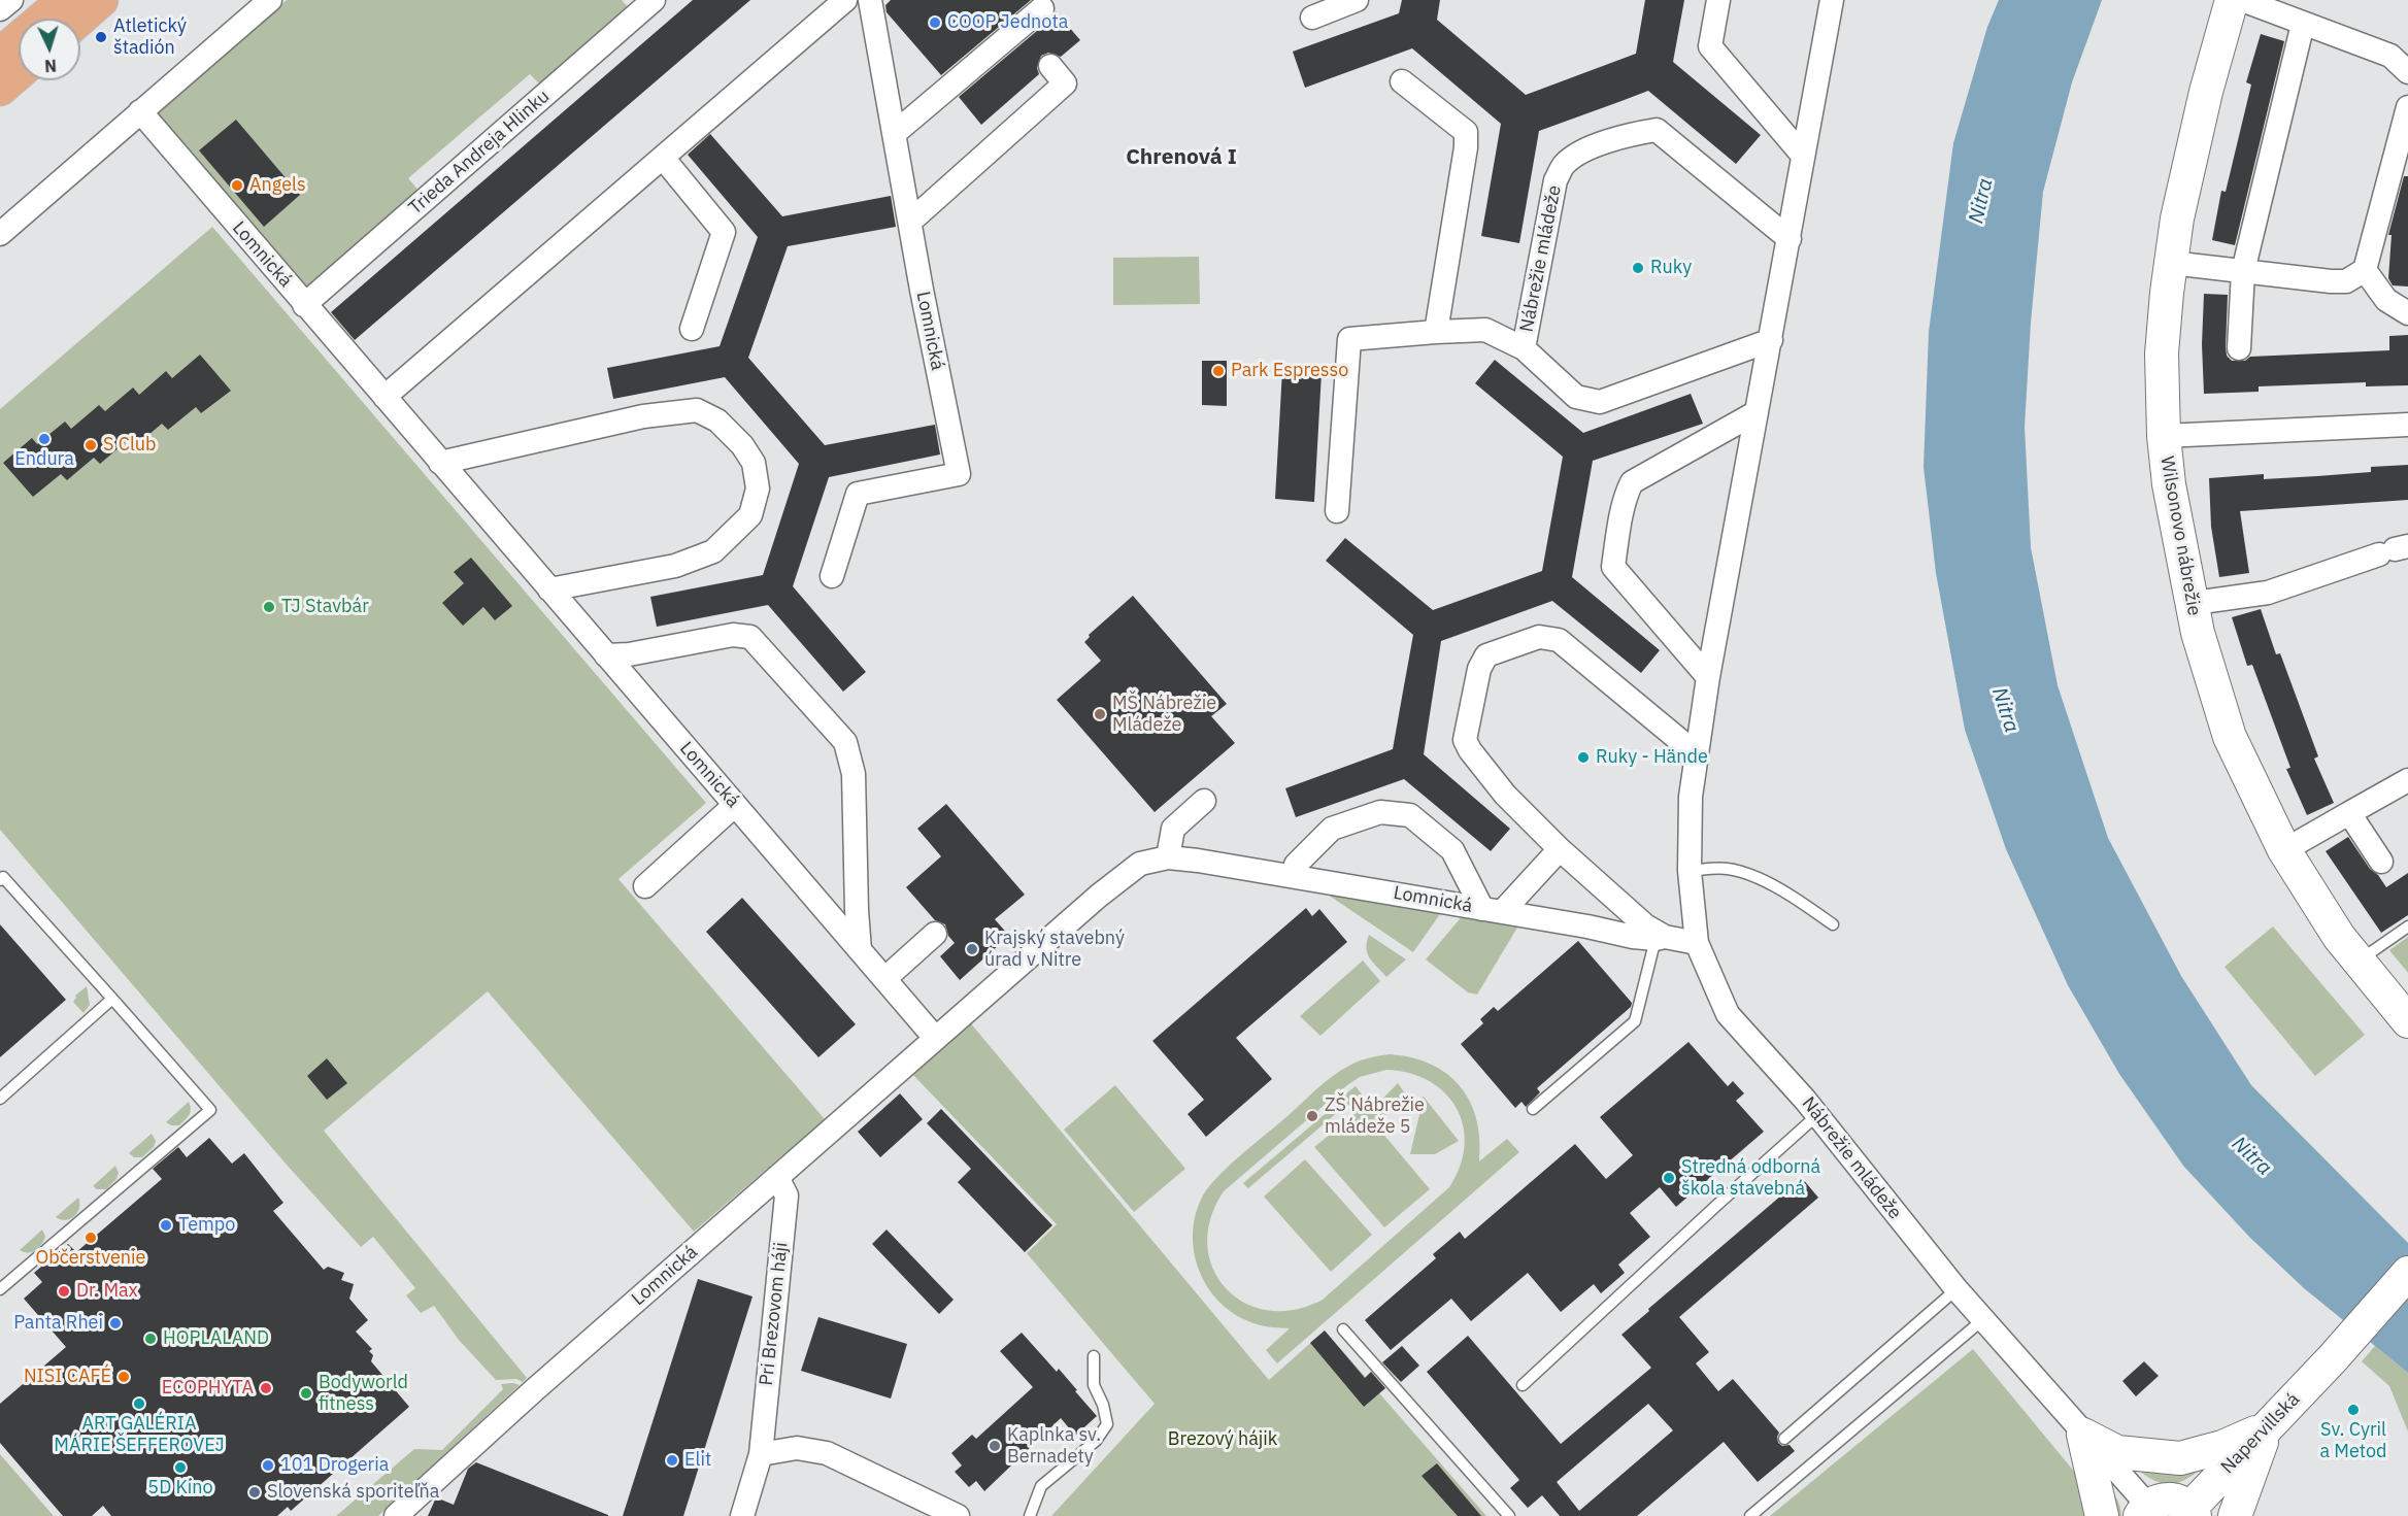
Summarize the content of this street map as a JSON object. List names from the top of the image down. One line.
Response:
{"streets":{"street":["Trieda Andreja Hlinku","Lomnická","Nábrežie mládeže","Wilsonovo nábrežie","Pri Brezovom háji","Napervillská"]},"crossings":[["Trieda Andreja Hlinku","Lomnická"],["Lomnická","Nábrežie mládeže"],["Lomnická","Pri Brezovom háji"],["Nábrežie mládeže","Napervillská"]],"districts":["Chrenová I"],"water":["Nitra"],"parks":["Brezový hájik"],"places":["COOP Jednota","Atletický štadión","Angels","Ruky","Park Espresso","Endura","S Club","TJ Stavbár","MŠ Nábrežie Mládeže","Ruky - Hände","Krajský stavebný úrad v Nitre","ZŠ Nábrežie mládeže 5","Stredná odborná škola stavebná","Tempo","Občerstvenie","Dr. Max","Panta Rhei","HOPLALAND","NISI CAFÉ","ECOPHYTA","Bodyworld fitness","ART GALÉRIA MÁRIE ŠEFFEROVEJ","Sv. Cyril a Metod","Kaplnka sv. Bernadety","Elit","101 Drogeria","5D Kino","Slovenská sporiteľňa"],"north":"bottom"}
